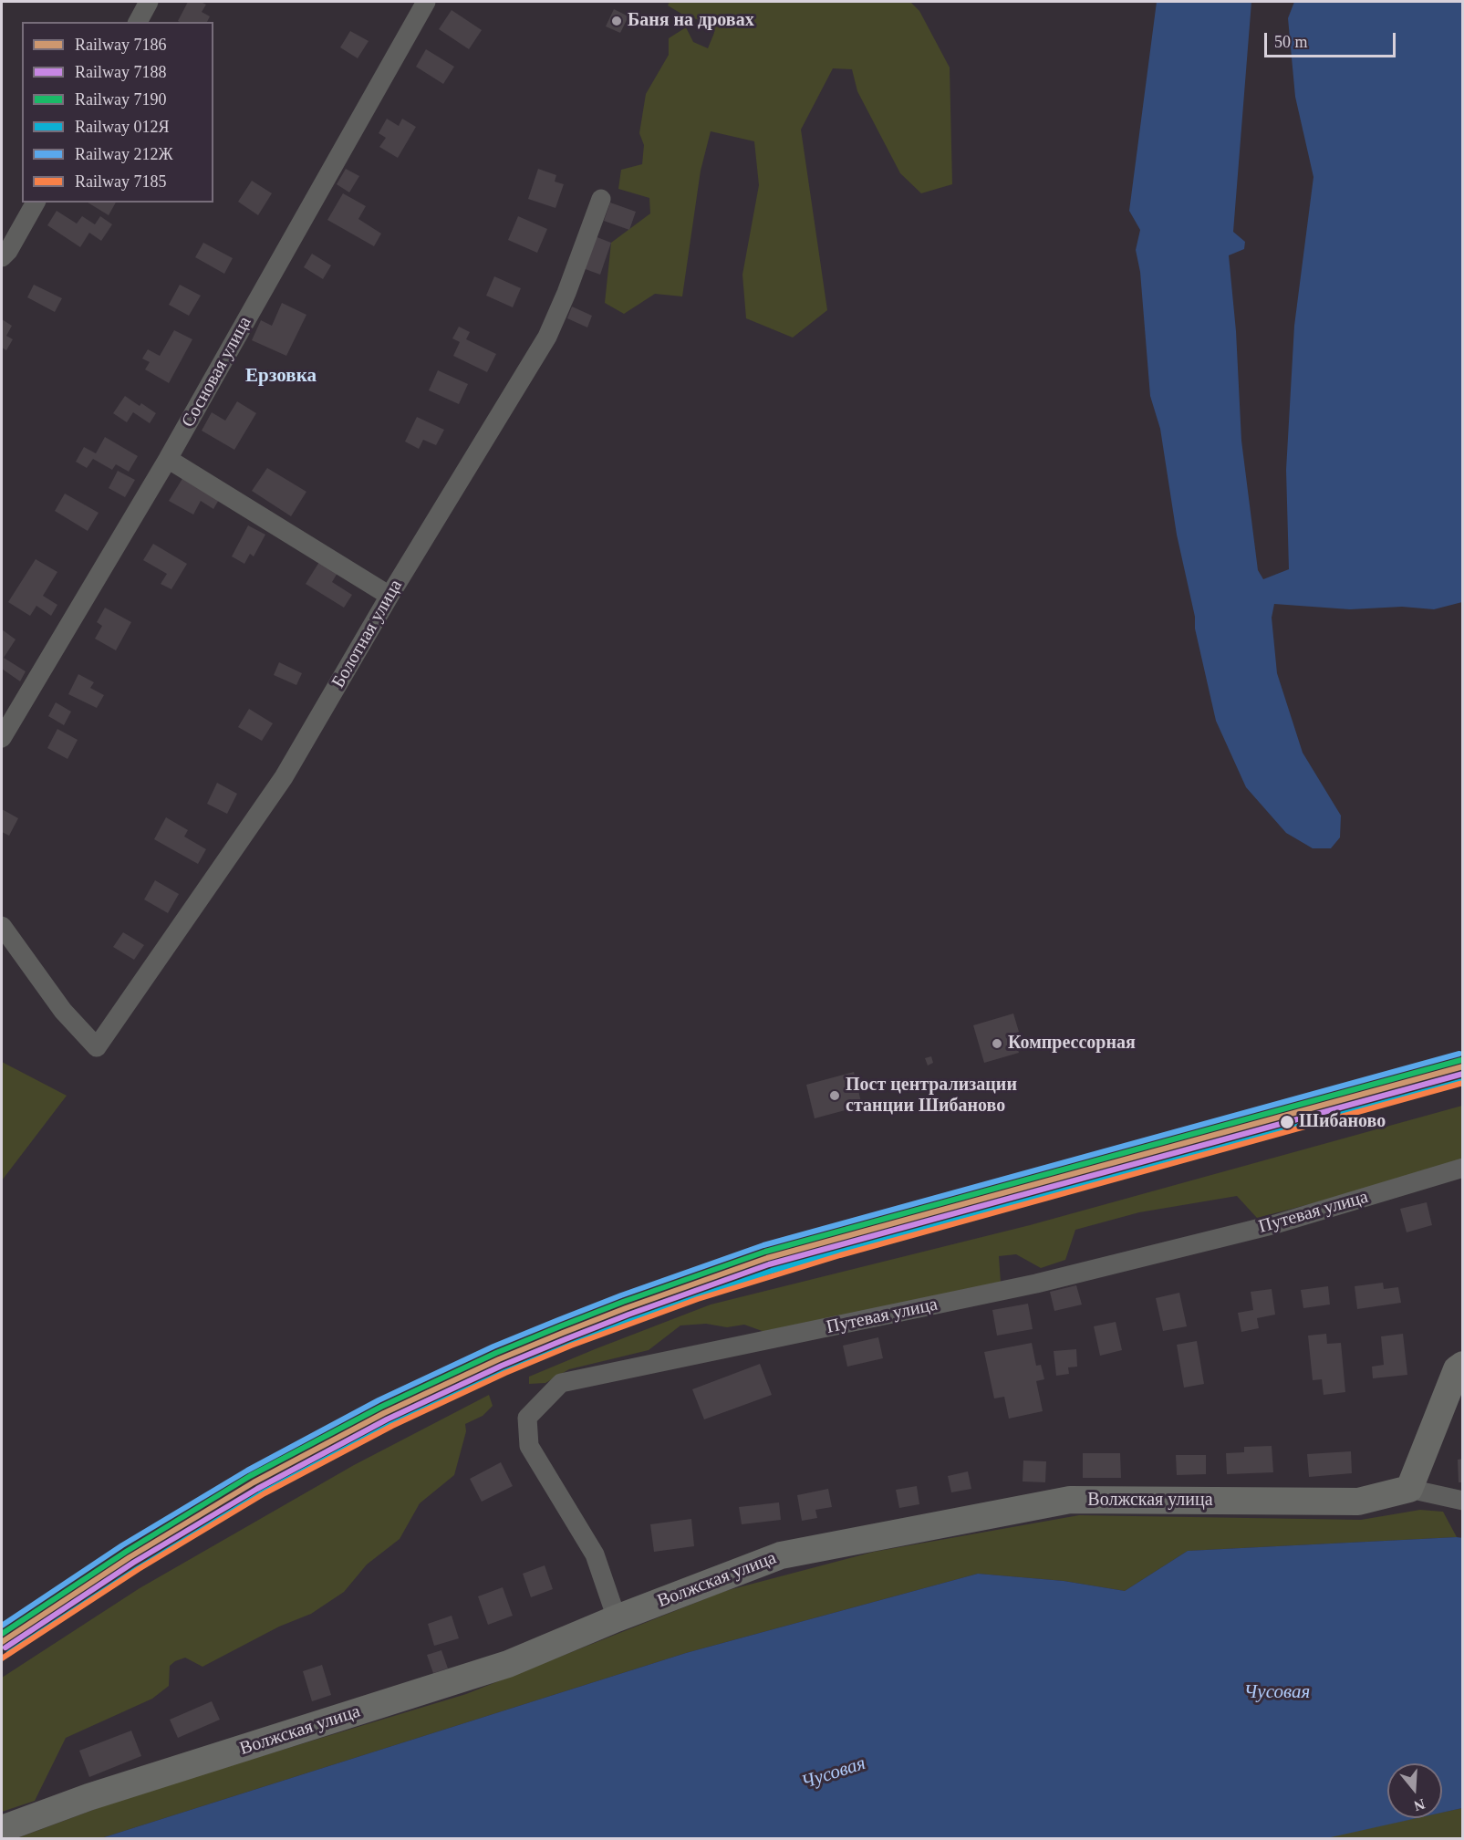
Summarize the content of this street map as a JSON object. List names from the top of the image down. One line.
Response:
{"streets":{"street":["Сосновая улица","Болотная улица","Путевая улица","Волжская улица"]},"crossings":[["Путевая улица","Волжская улица"]],"districts":["Ерзовка"],"water":["Чусовая"],"places":["Баня на дровах","Компрессорная","Пост централизации станции Шибаново","Шибаново"],"lines":["rail line 212Ж","rail line 7190","rail line 7186","rail line 7188","rail line 012Я","rail line 7185"],"legend":["Railway 7186","Railway 7188","Railway 7190","Railway 012Я","Railway 212Ж","Railway 7185"],"scale_bar":"50 m","north":"bottom"}
